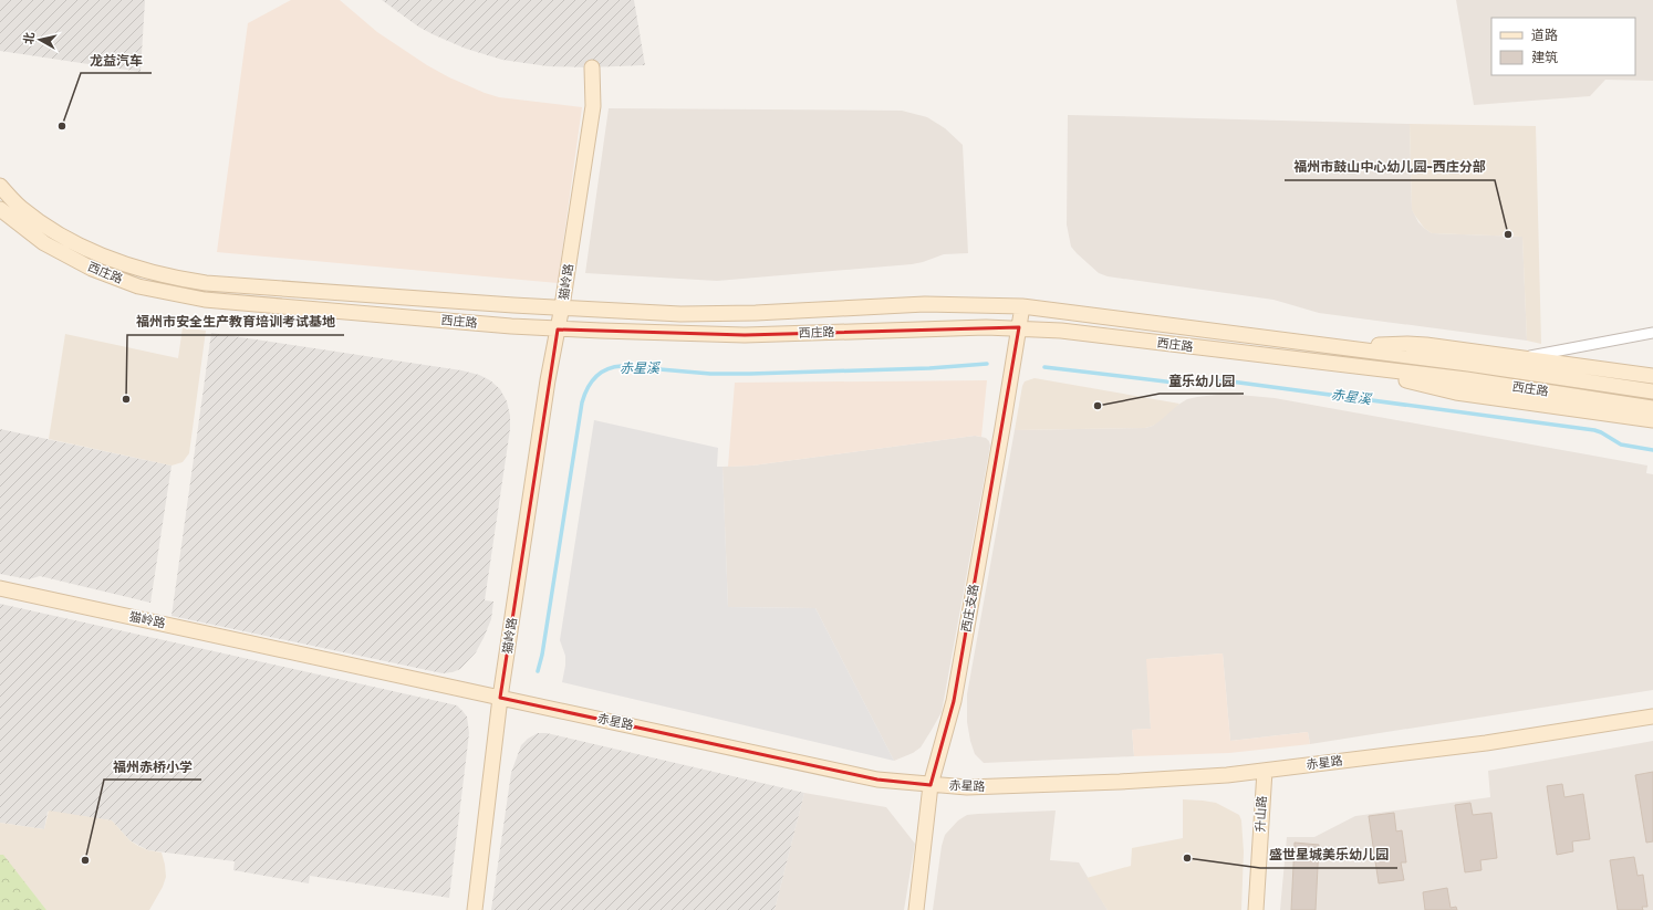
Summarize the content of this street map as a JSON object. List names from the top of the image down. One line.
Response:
{"streets":{"street":["西庄路","猫岭路","西庄支路","赤星路","升山路"]},"crossings":[["西庄路","猫岭路"],["西庄路","西庄支路"],["猫岭路","赤星路"],["西庄支路","赤星路"],["赤星路","升山路"]],"water":["赤星溪"],"places":["龙益汽车","福州市鼓山中心幼儿园-西庄分部","福州市安全生产教育培训考试基地","童乐幼儿园","盛世星城美乐幼儿园","福州赤桥小学"],"legend":["道路","建筑"],"north":"left"}
